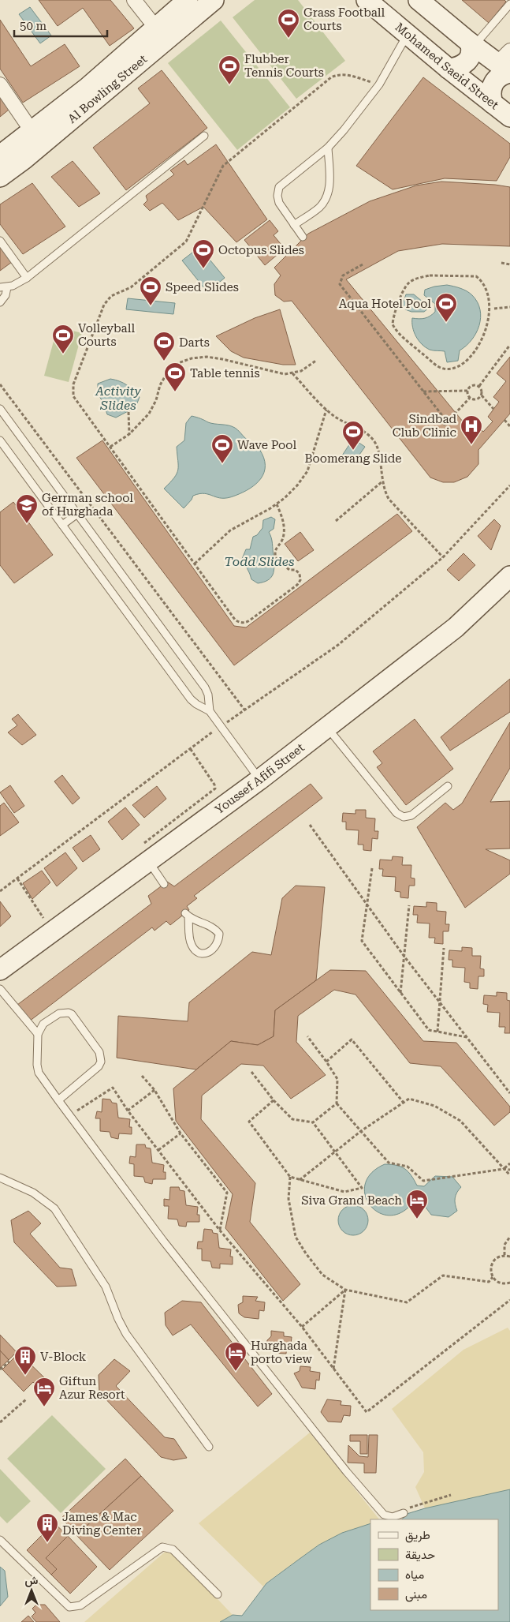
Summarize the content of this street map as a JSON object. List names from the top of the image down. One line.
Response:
{"streets":{"street":["Mohamed Saeid Street","Al Bowling Street","Youssef Afifi Street"]},"water":["Activity Slides","Todd Slides"],"places":{"sports":["Grass Football Courts","Flubber Tennis Courts","Octopus Slides","Speed Slides","Aqua Hotel Pool","Volleyball Courts","Darts","Table tennis","Boomerang Slide","Wave Pool"],"hospital":["Sindbad Club Clinic"],"school or university":["Gerrman school of Hurghada"],"hotel":["Siva Grand Beach","Hurghada porto view","Giftun Azur Resort"],"building":["V-Block","James & Mac Diving Center"]},"legend":["طريق","حديقة","مياه","مبنى"],"scale_bar":"50 m","north":"top"}
